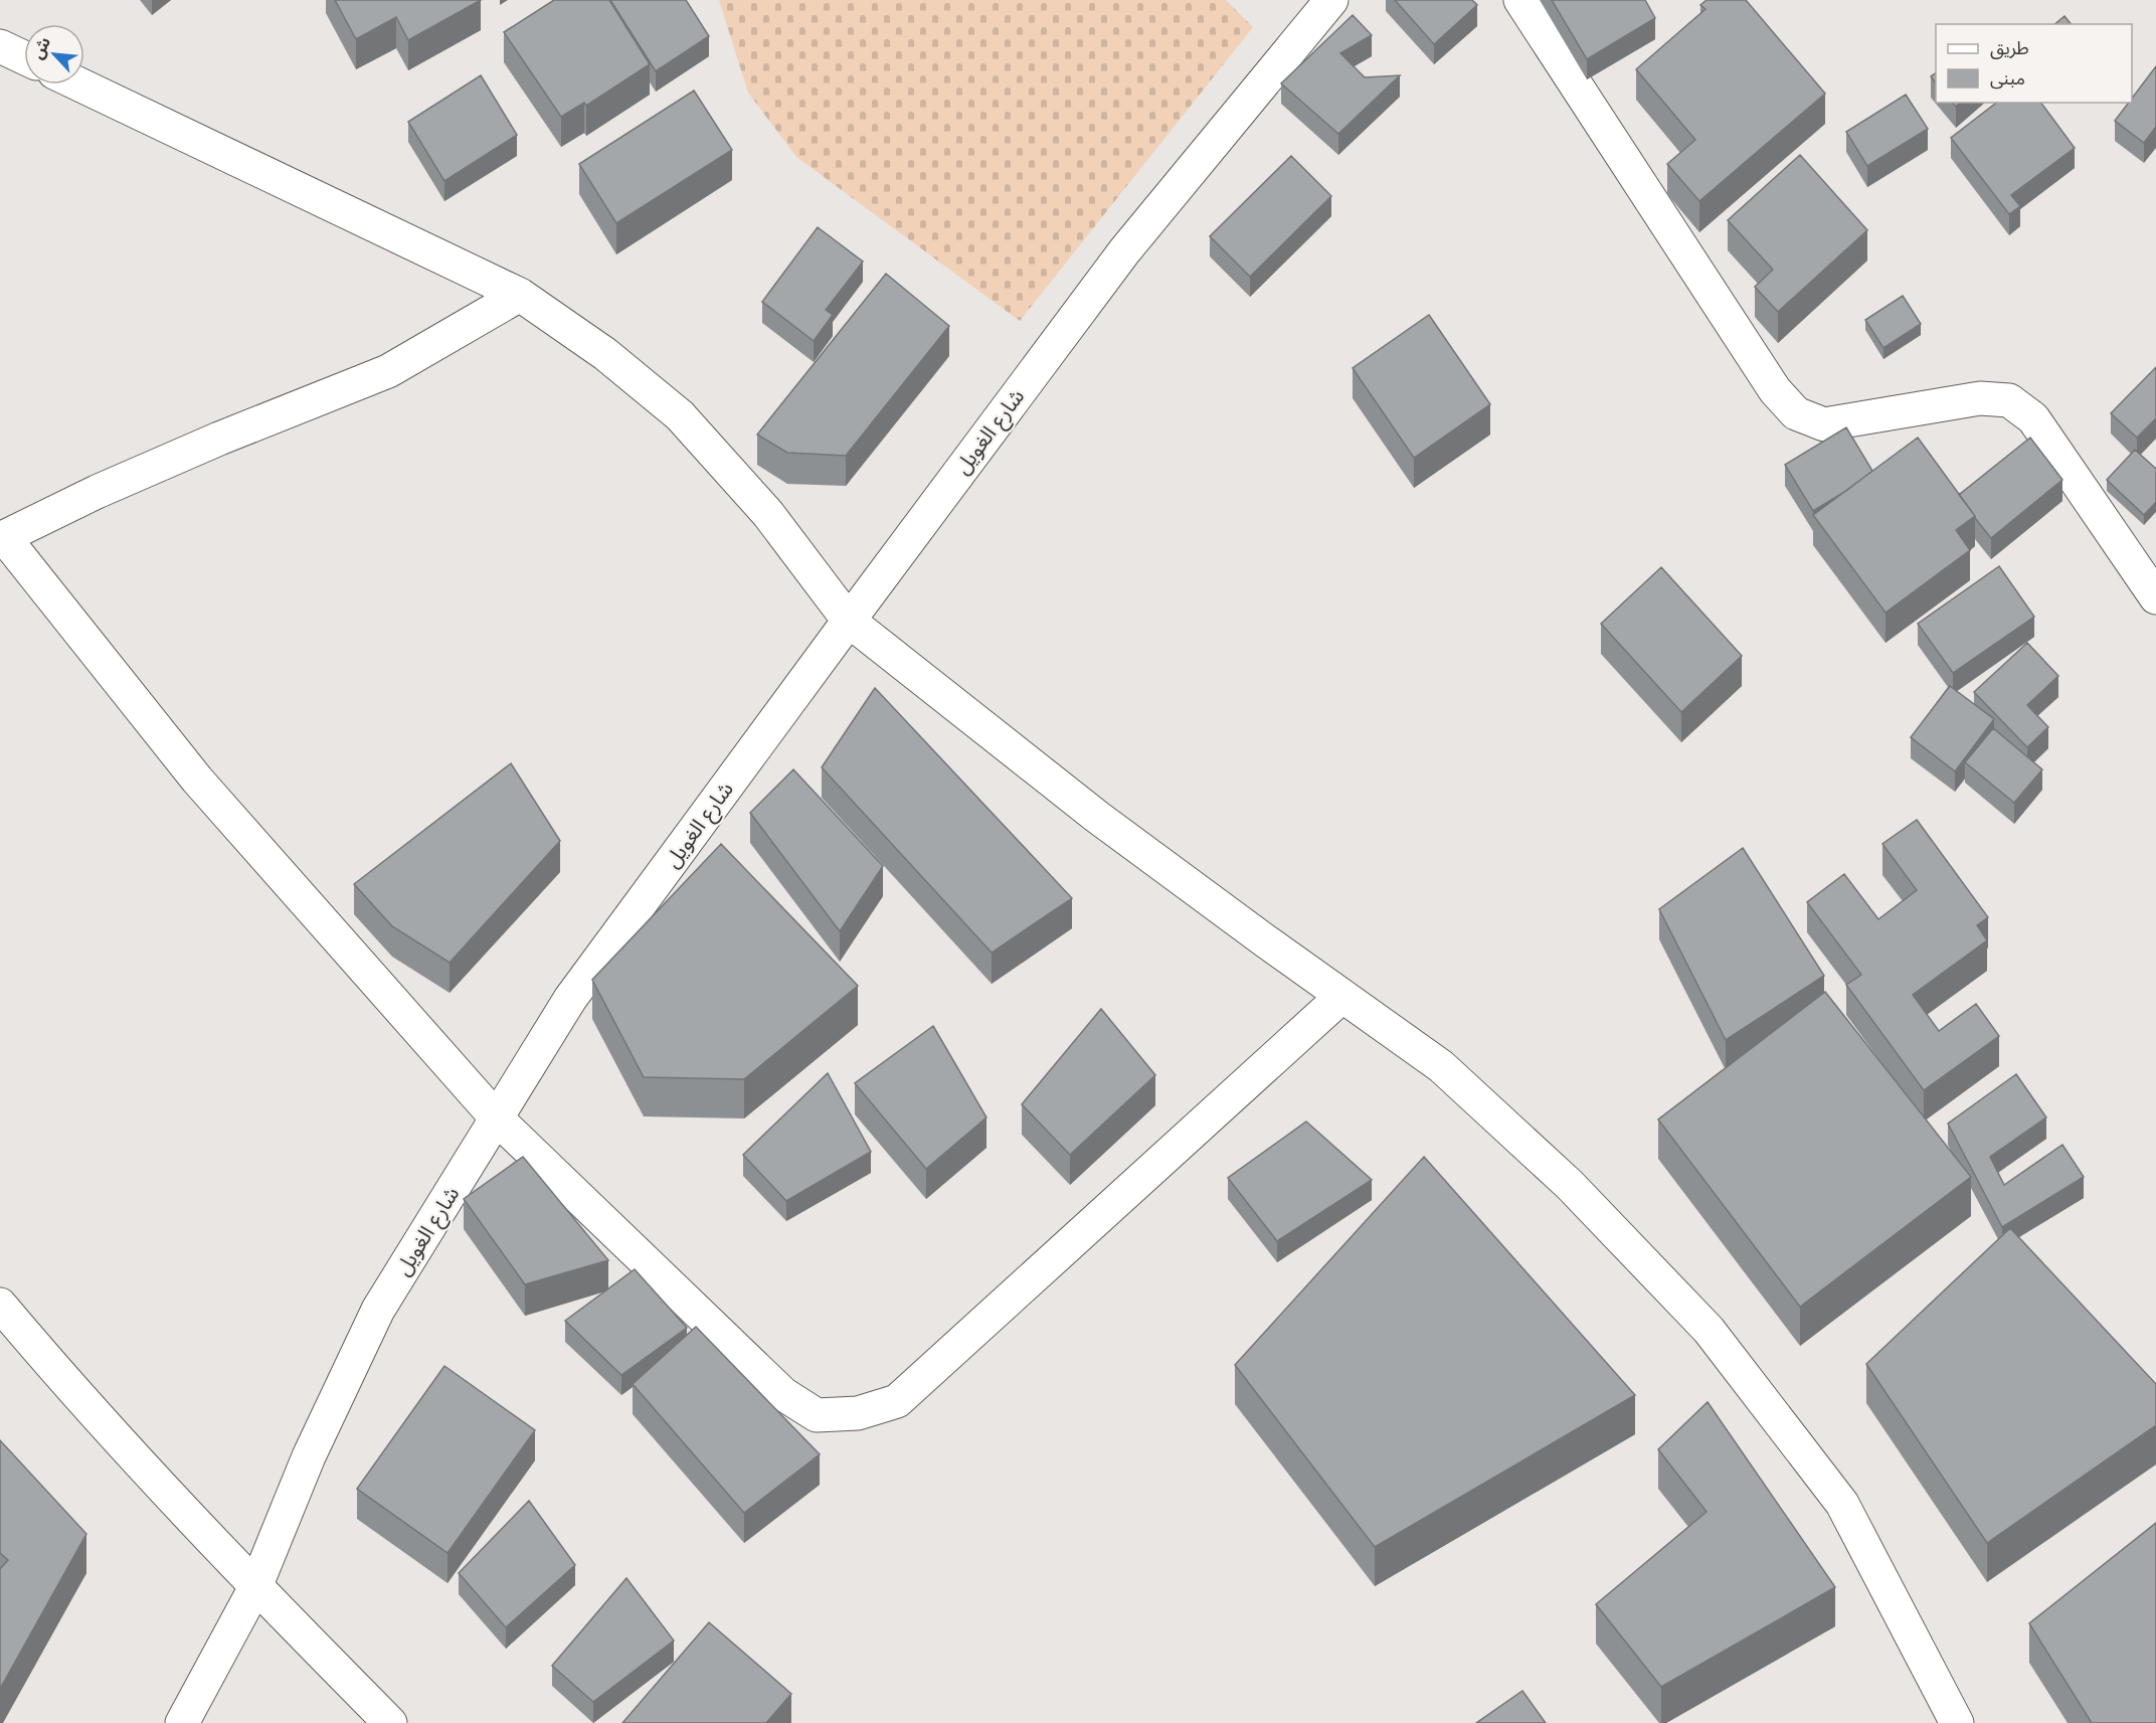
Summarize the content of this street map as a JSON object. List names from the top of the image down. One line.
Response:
{"streets":{"street":["شارع الغويل"]},"legend":["طريق","مبنى"],"north":"top left"}
